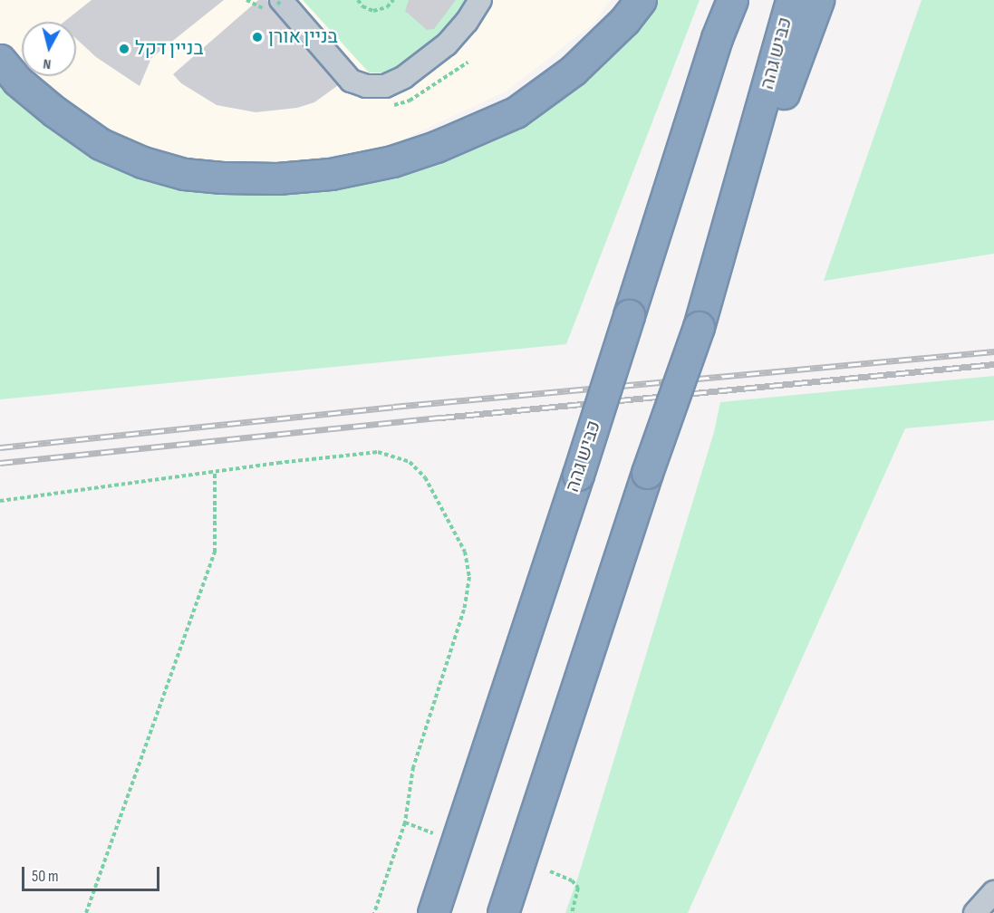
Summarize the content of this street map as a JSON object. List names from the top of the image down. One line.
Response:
{"streets":{"highway":["כביש גהה"]},"places":["בניין אורן","בניין דקל"],"scale_bar":"50 m","north":"bottom"}
